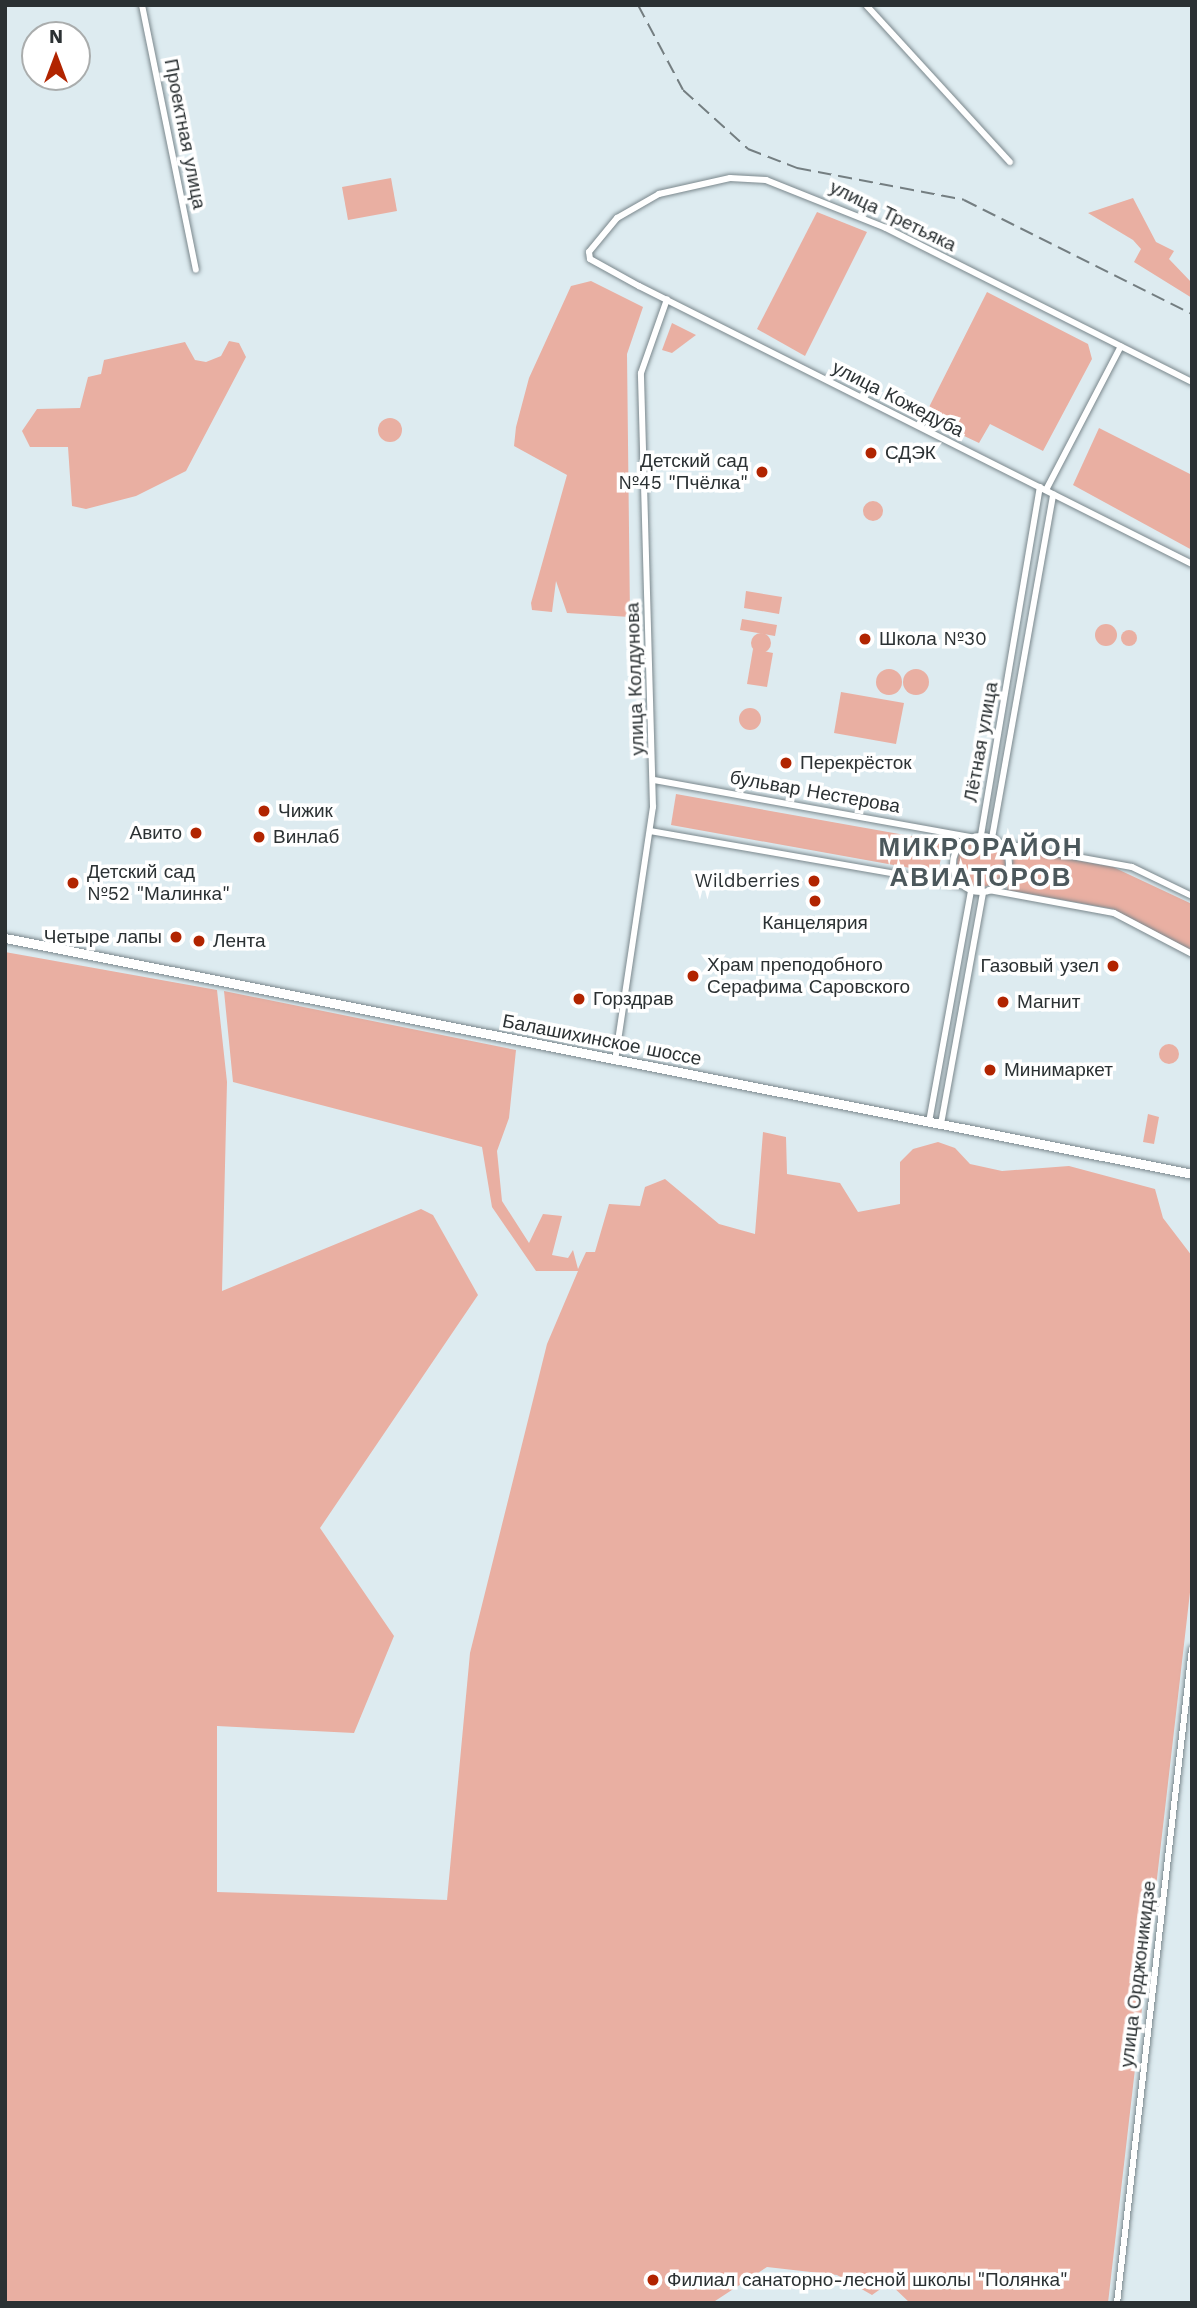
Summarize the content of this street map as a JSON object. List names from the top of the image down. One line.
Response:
{"streets":{"main road":["Балашихинское шоссе"],"street":["Проектная улица","улица Третьяка","улица Кожедуба","улица Колдунова","Лётная улица","бульвар Нестерова","улица Орджоникидзе"]},"crossings":[["улица Третьяка","улица Кожедуба"],["улица Третьяка","Лётная улица"],["улица Кожедуба","улица Колдунова"],["улица Кожедуба","Лётная улица"],["улица Колдунова","бульвар Нестерова"],["улица Колдунова","Балашихинское шоссе"],["Лётная улица","бульвар Нестерова"]],"districts":["МИКРОРАЙОН АВИАТОРОВ"],"places":["СДЭК","Детский сад №45 \"Пчёлка\"","Школа №30","Перекрёсток","Чижик","Авито","Винлаб","Wildberries","Детский сад №52 \"Малинка\"","Канцелярия","Четыре лапы","Лента","Газовый узел","Храм преподобного Серафима Саровского","Горздрав","Магнит","Минимаркет","Филиал санаторно-лесной школы \"Полянка\""],"north":"top"}
